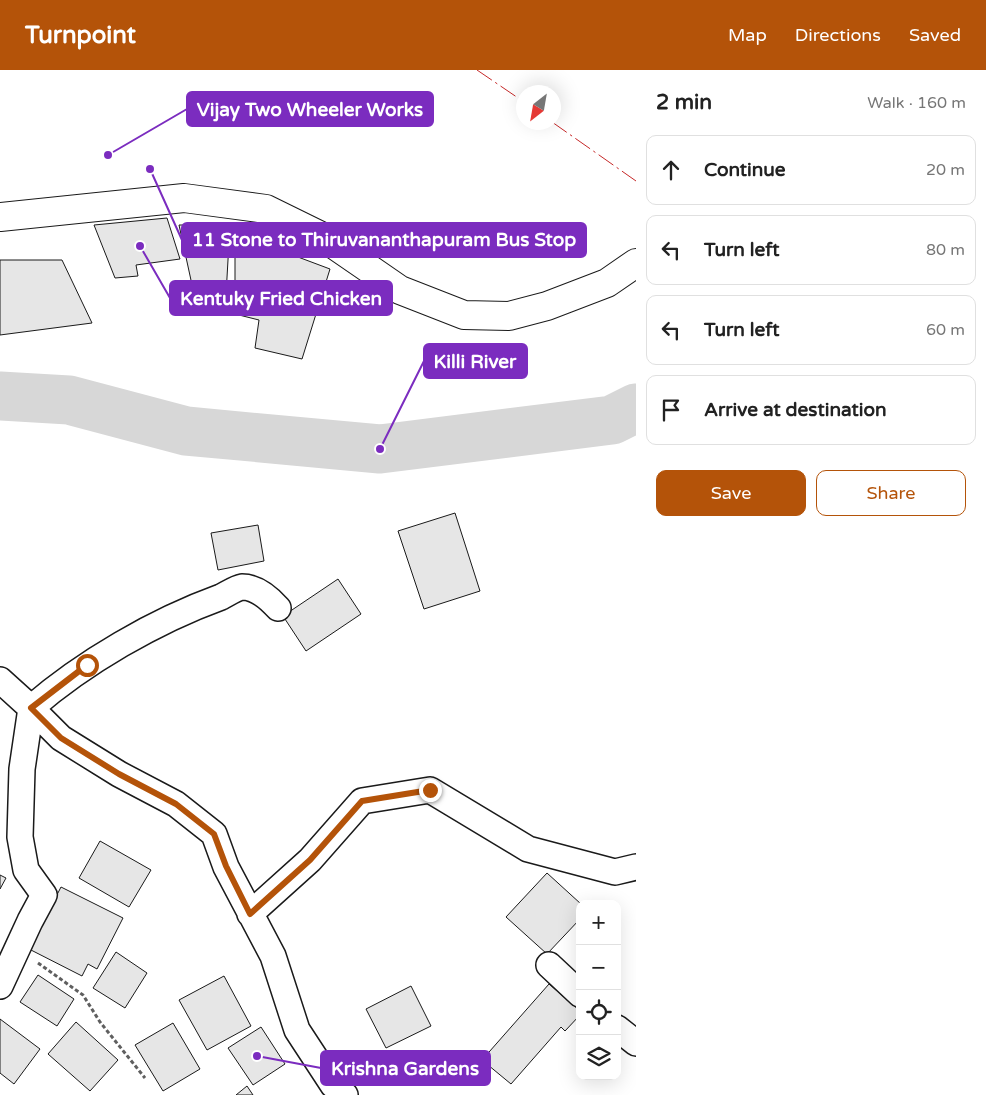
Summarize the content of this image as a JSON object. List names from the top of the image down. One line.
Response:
{"places":["Vijay Two Wheeler Works","11 Stone to Thiruvananthapuram Bus Stop","Kentuky Fried Chicken","Killi River","Krishna Gardens"],"north":"bottom left","page":{"header":"Turnpoint","nav":["Map","Directions","Saved"],"heading":["2 min","Walk · 160 m"],"list":[["Continue","20 m"],["Turn left","80 m"],["Turn left","60 m"],"Arrive at destination"],"buttons":["Save","Share"],"map_buttons":["+","−"]}}
